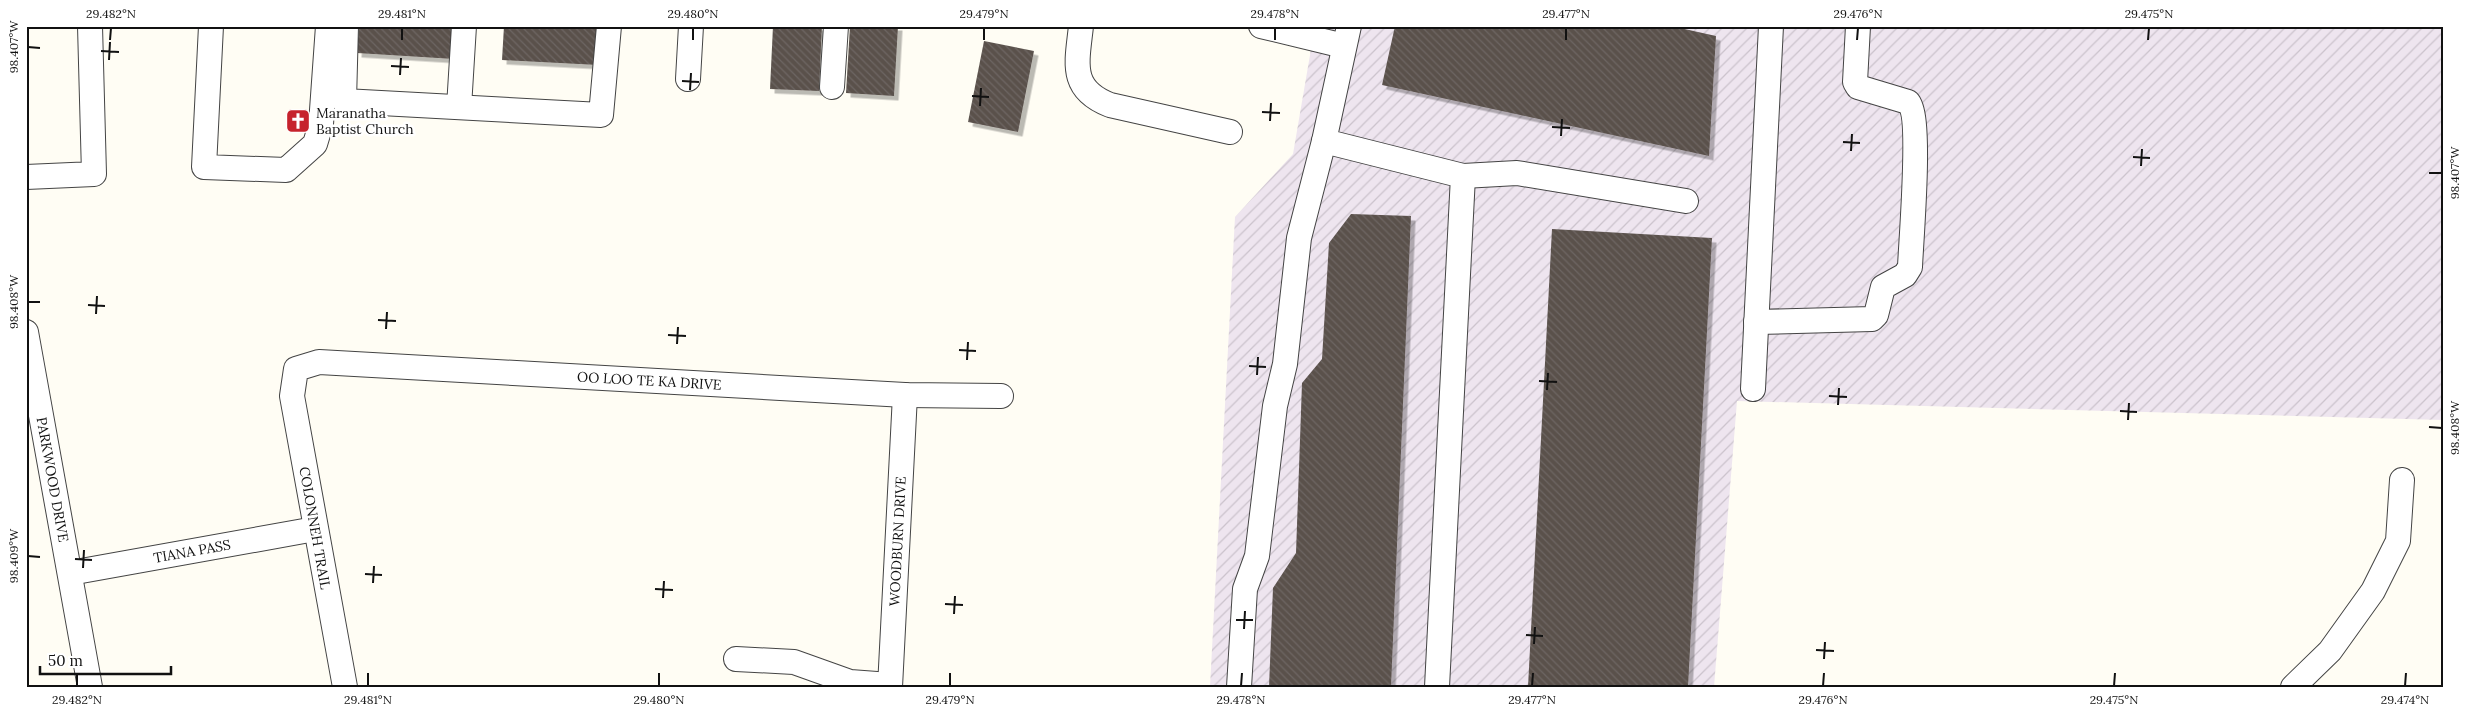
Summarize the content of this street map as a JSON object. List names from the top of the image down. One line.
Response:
{"streets":{"street":["OO LOO TE KA DRIVE","PARKWOOD DRIVE","COLONNEH TRAIL","WOODBURN DRIVE","TIANA PASS"]},"crossings":[["OO LOO TE KA DRIVE","COLONNEH TRAIL"],["OO LOO TE KA DRIVE","WOODBURN DRIVE"],["PARKWOOD DRIVE","TIANA PASS"],["COLONNEH TRAIL","TIANA PASS"]],"places":{"church":["Maranatha Baptist Church"]},"scale_bar":"50 m","coordinates":["29.482°N","29.481°N","29.480°N","29.479°N","29.478°N","29.477°N","29.476°N","29.475°N","98.407°W","98.408°W","98.409°W","29.474°N"]}
